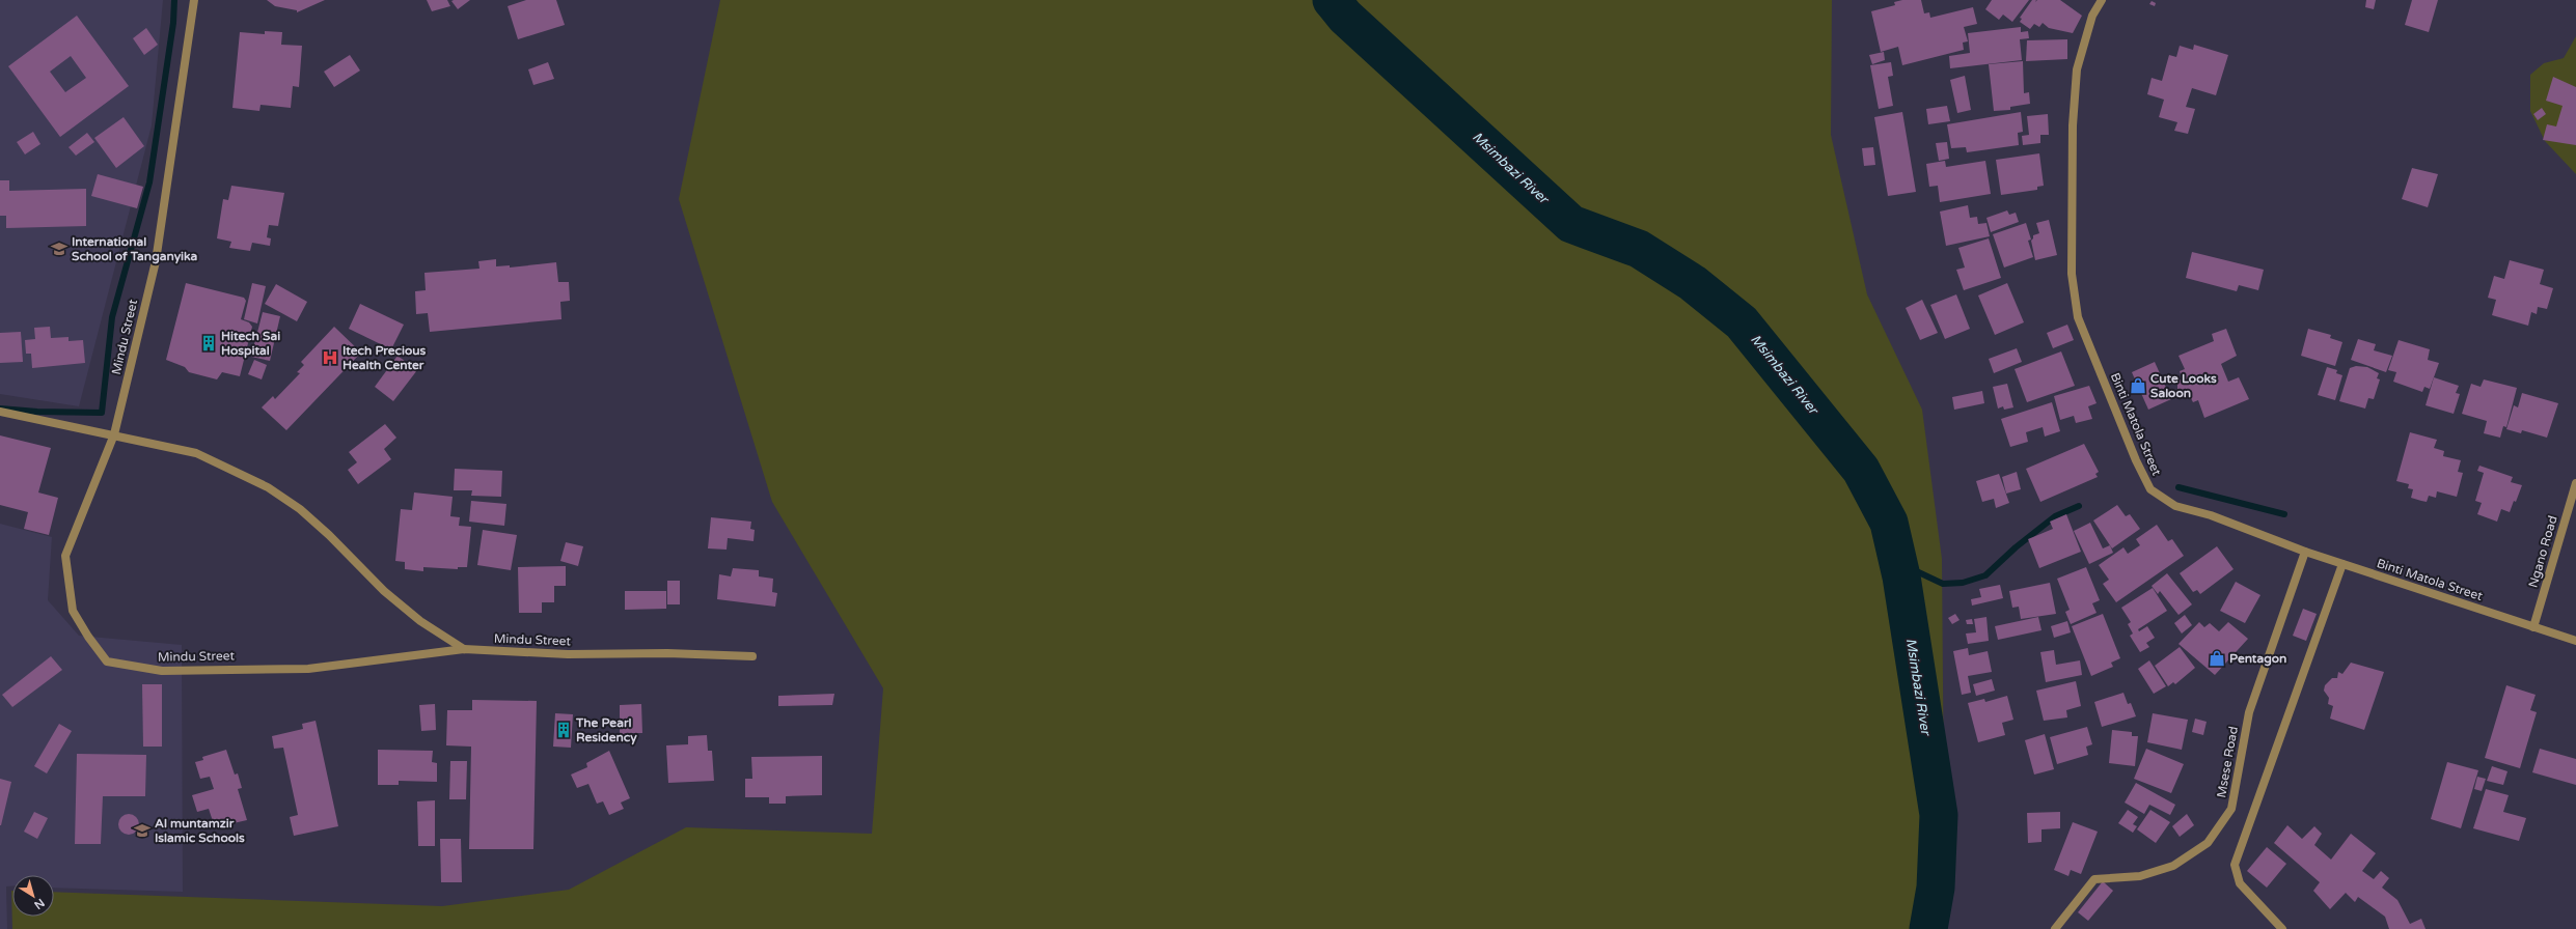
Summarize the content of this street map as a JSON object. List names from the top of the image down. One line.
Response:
{"streets":{"street":["Mindu Street","Binti Matola Street","Ngano Road","Msese Road"]},"crossings":[["Binti Matola Street","Ngano Road"],["Binti Matola Street","Msese Road"]],"water":["Msimbazi River"],"places":{"school or university":["International School of Tanganyika","Al muntamzir Islamic Schools"],"building":["Hitech Sai Hospital","The Pearl Residency"],"hospital":["Itech Precious Health Center"],"shop":["Cute Looks Saloon","Pentagon"]},"north":"bottom right"}
